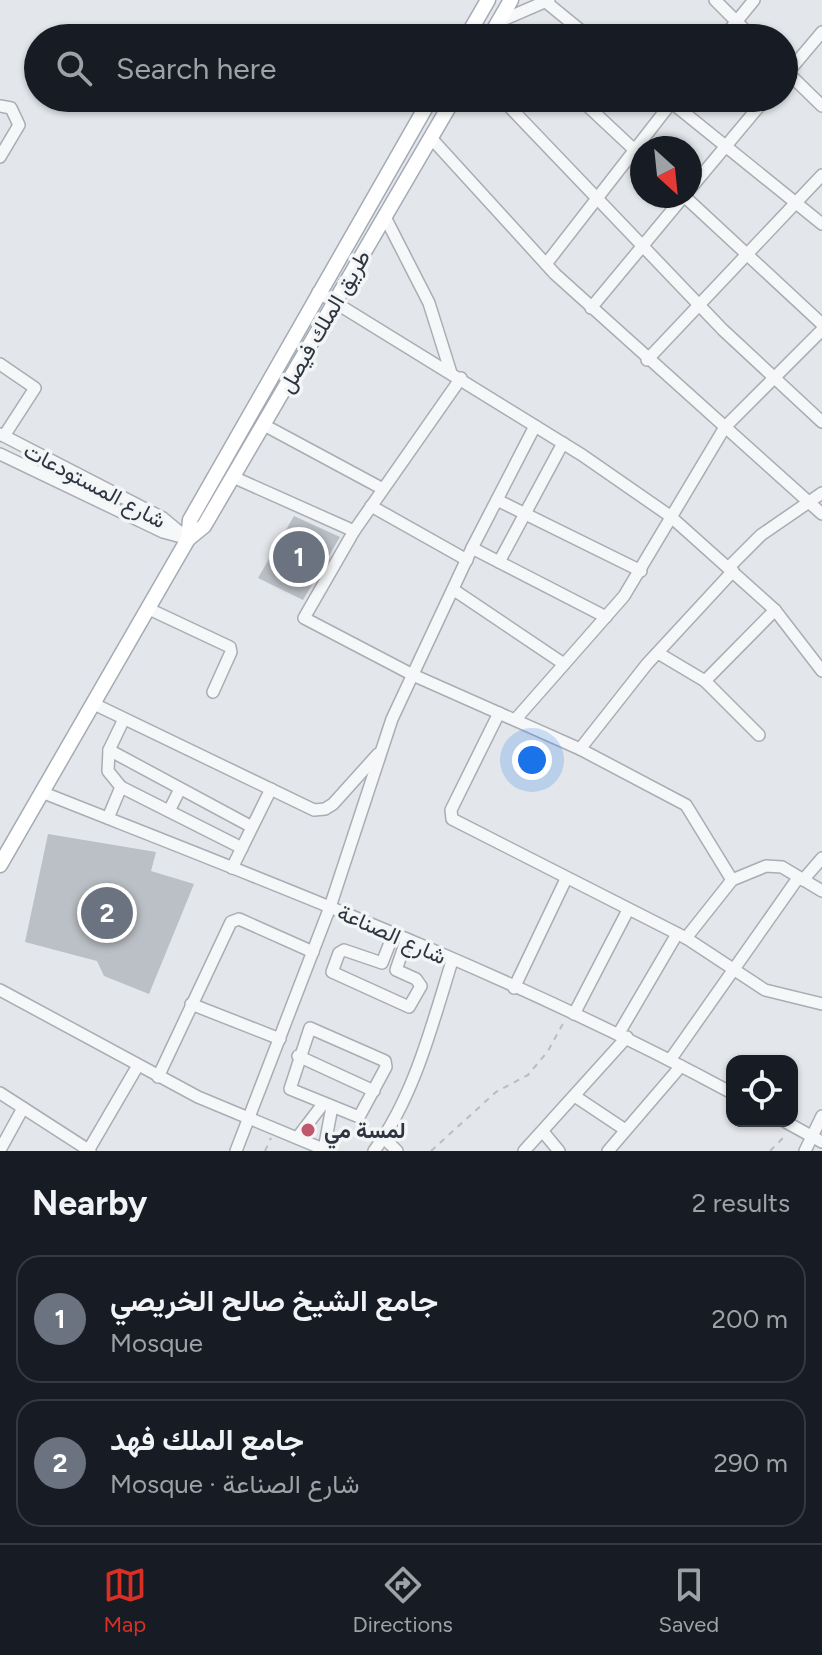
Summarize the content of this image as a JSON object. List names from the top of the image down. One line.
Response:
{"streets":{"main road":["طريق الملك فيصل"],"street":["شارع المستودعات","شارع الصناعة"]},"crossings":[["طريق الملك فيصل","شارع المستودعات"],["طريق الملك فيصل","شارع الصناعة"]],"places":["لمسة مي"],"north":"bottom right","page":{"search":"Search here","pins":["1","2"],"heading":["Nearby","2 results"],"list":[{"mark":"1","name":"جامع الشيخ صالح الخريصي","note":"Mosque","value":"200 m"},{"mark":"2","name":"جامع الملك فهد","note":"Mosque · شارع الصناعة","value":"290 m"}],"nav":["Map","Directions","Saved"]}}
